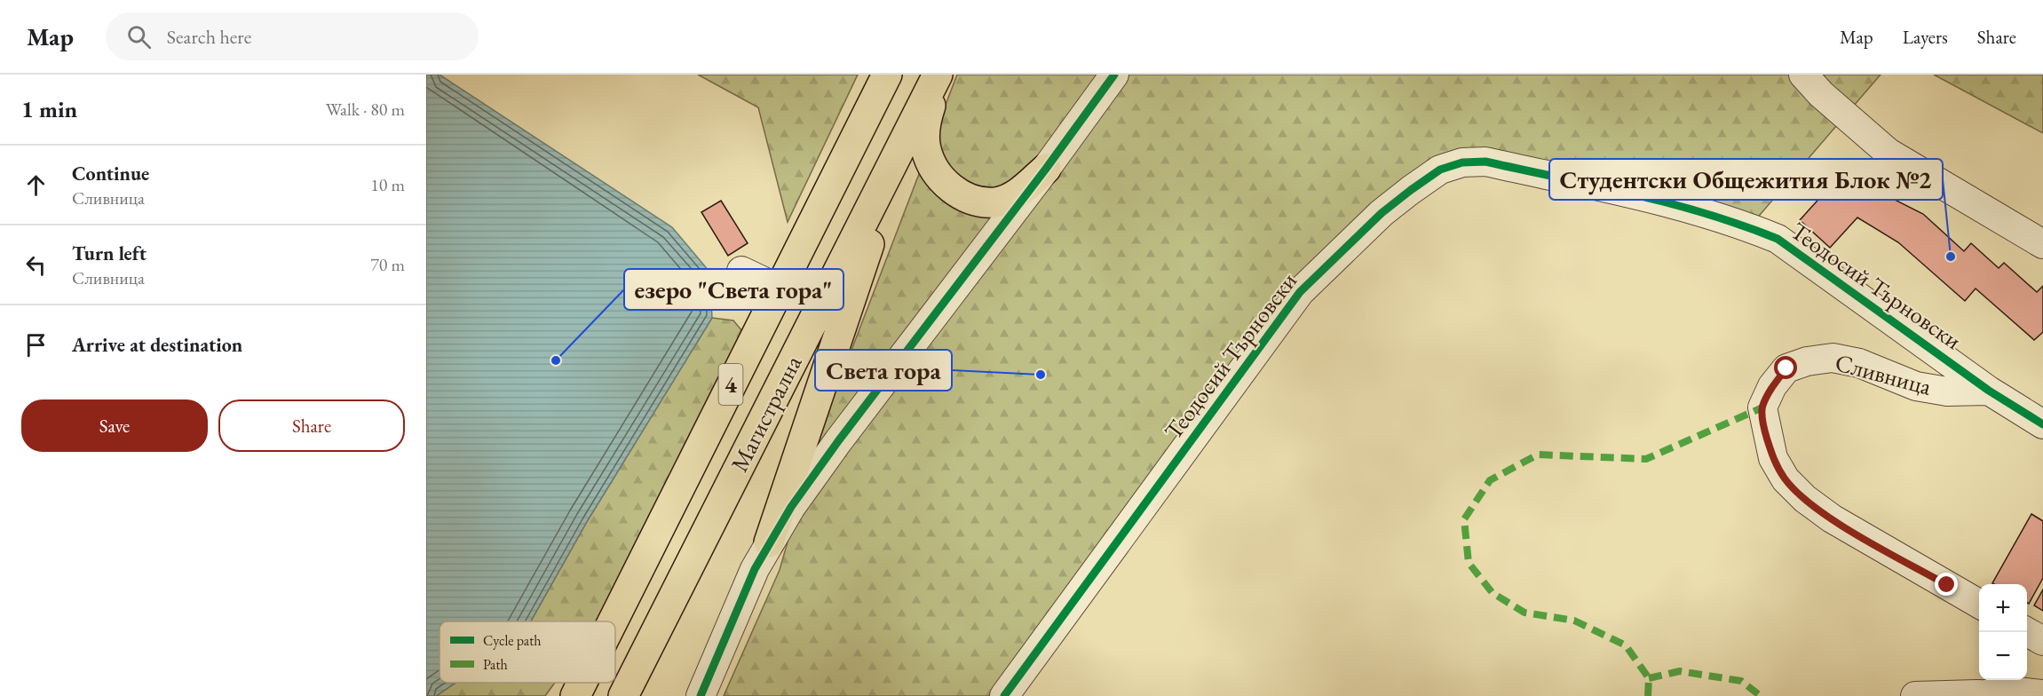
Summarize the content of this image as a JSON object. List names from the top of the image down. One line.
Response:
{"streets":{"main road":["4","Магистрална"],"street":["Теодосий Търновски","Сливница"]},"crossings":[["Теодосий Търновски","Сливница"]],"places":["Студентски Общежития Блок №2","езеро \"Света гора\"","Света гора"],"legend":["Cycle path","Path"],"page":{"header":"Map","search":"Search here","nav":["Map","Layers","Share"],"heading":["1 min","Walk · 80 m"],"list":[["Continue","Сливница","10 m"],["Turn left","Сливница","70 m"],"Arrive at destination"],"buttons":["Save","Share"],"map_buttons":["+","−"]}}
